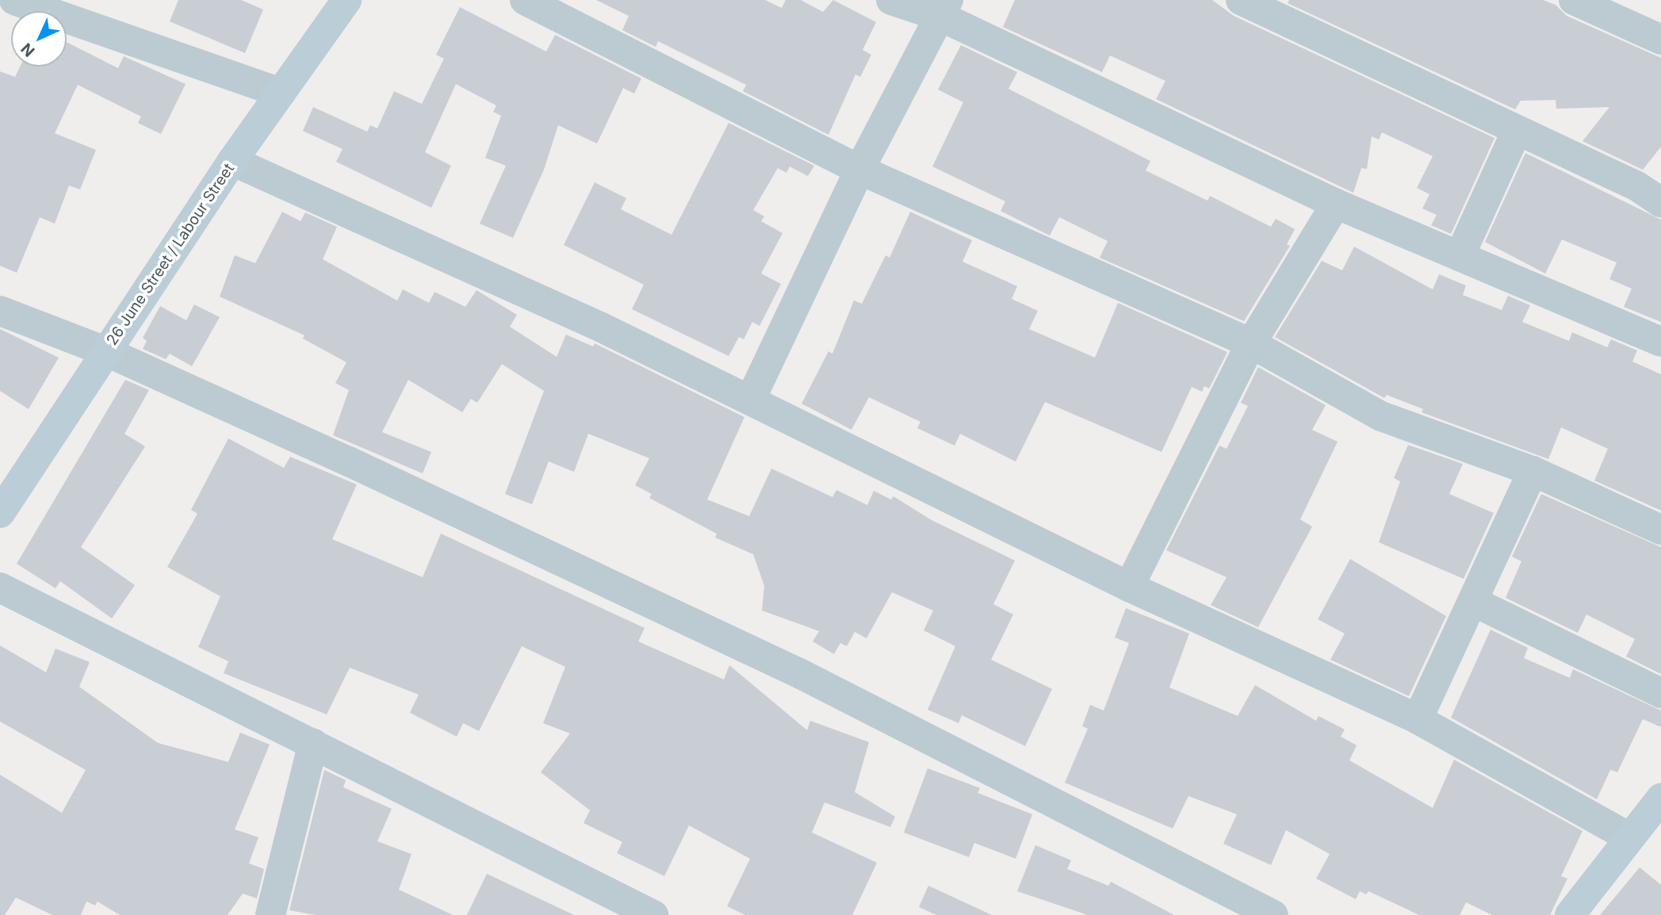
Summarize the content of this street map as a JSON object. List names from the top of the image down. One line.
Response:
{"streets":{"street":["26 June Street / Labour Street"]},"north":"bottom left"}
